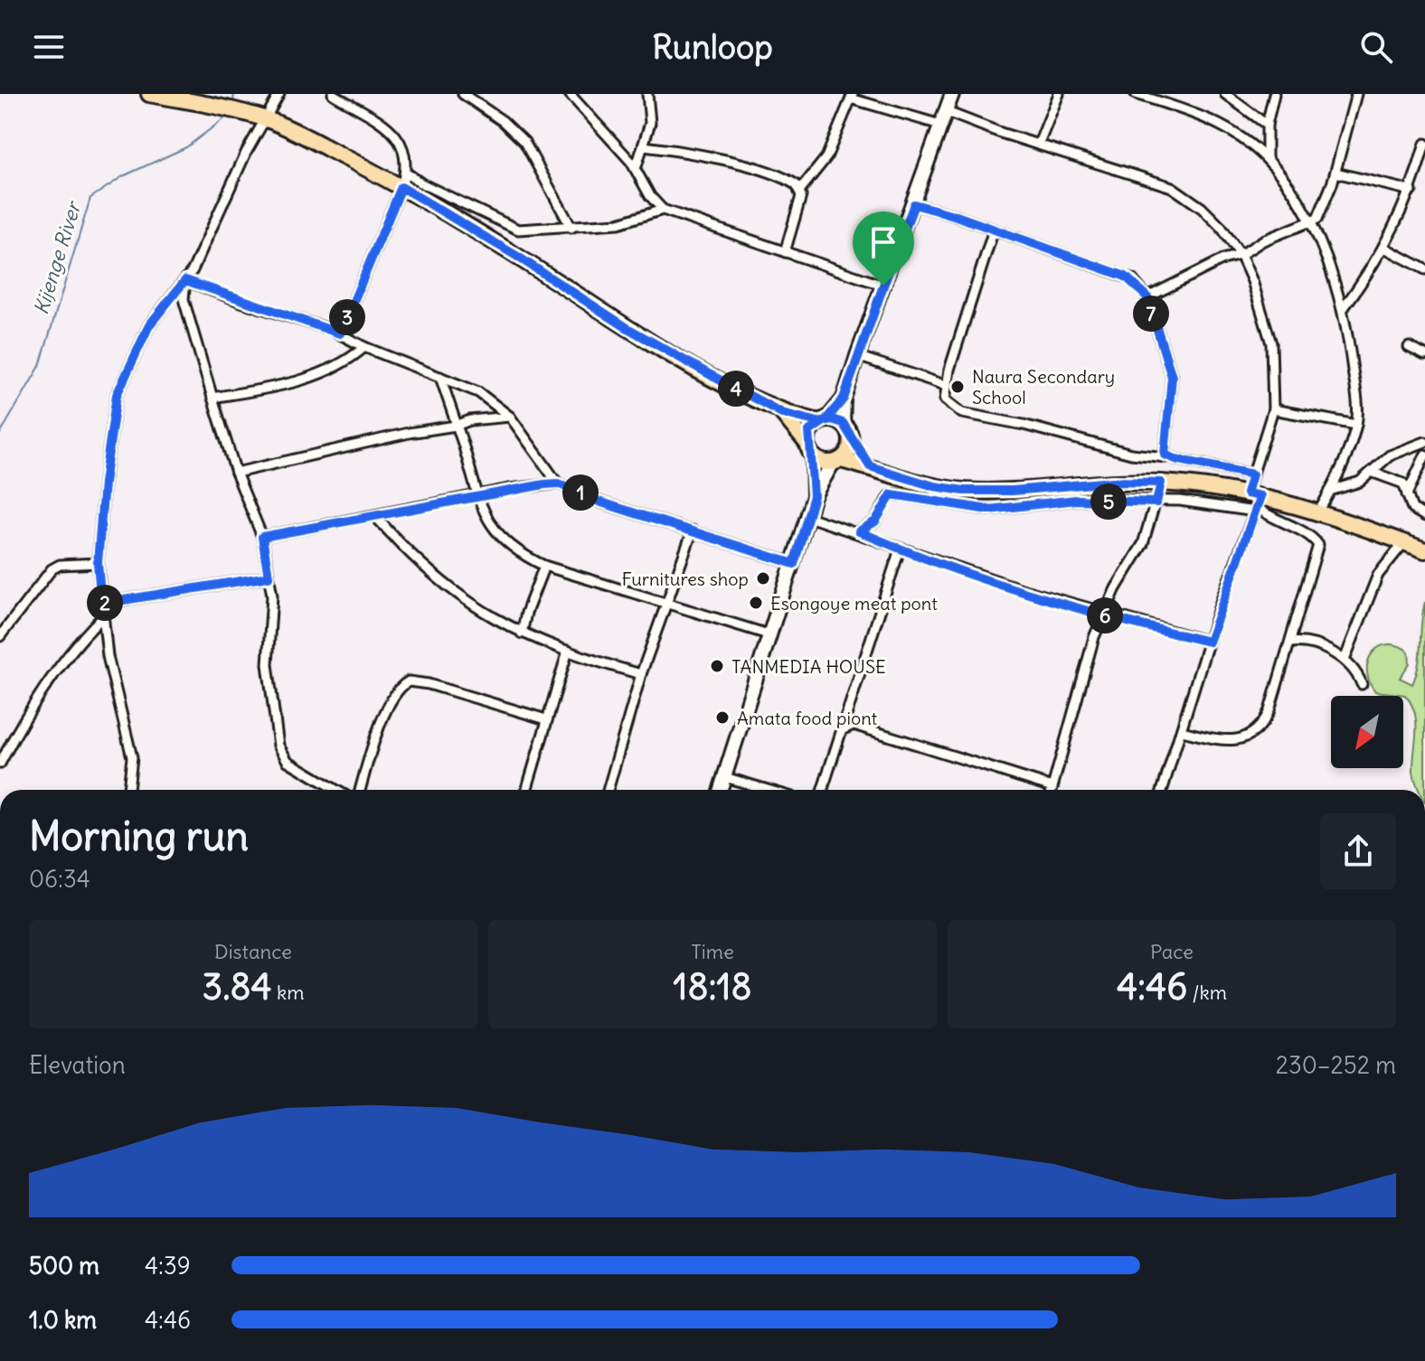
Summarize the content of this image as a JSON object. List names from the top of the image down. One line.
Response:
{"water":["Kijenge River"],"places":["Naura Secondary School","Furnitures shop","Esongoye meat pont","TANMEDIA HOUSE","Amata food piont"],"north":"bottom left","page":{"header":"Runloop","pins":["7","3","4","1","5","2","6"],"heading":["Morning run","06:34"],"stats":[["Distance","3.84 km"],["Time","18:18"],["Pace","4:46 /km"]],"chart":["Elevation","230–252 m"],"list":[{"name":"500 m","note":"4:39"},{"name":"1.0 km","note":"4:46"}]}}
